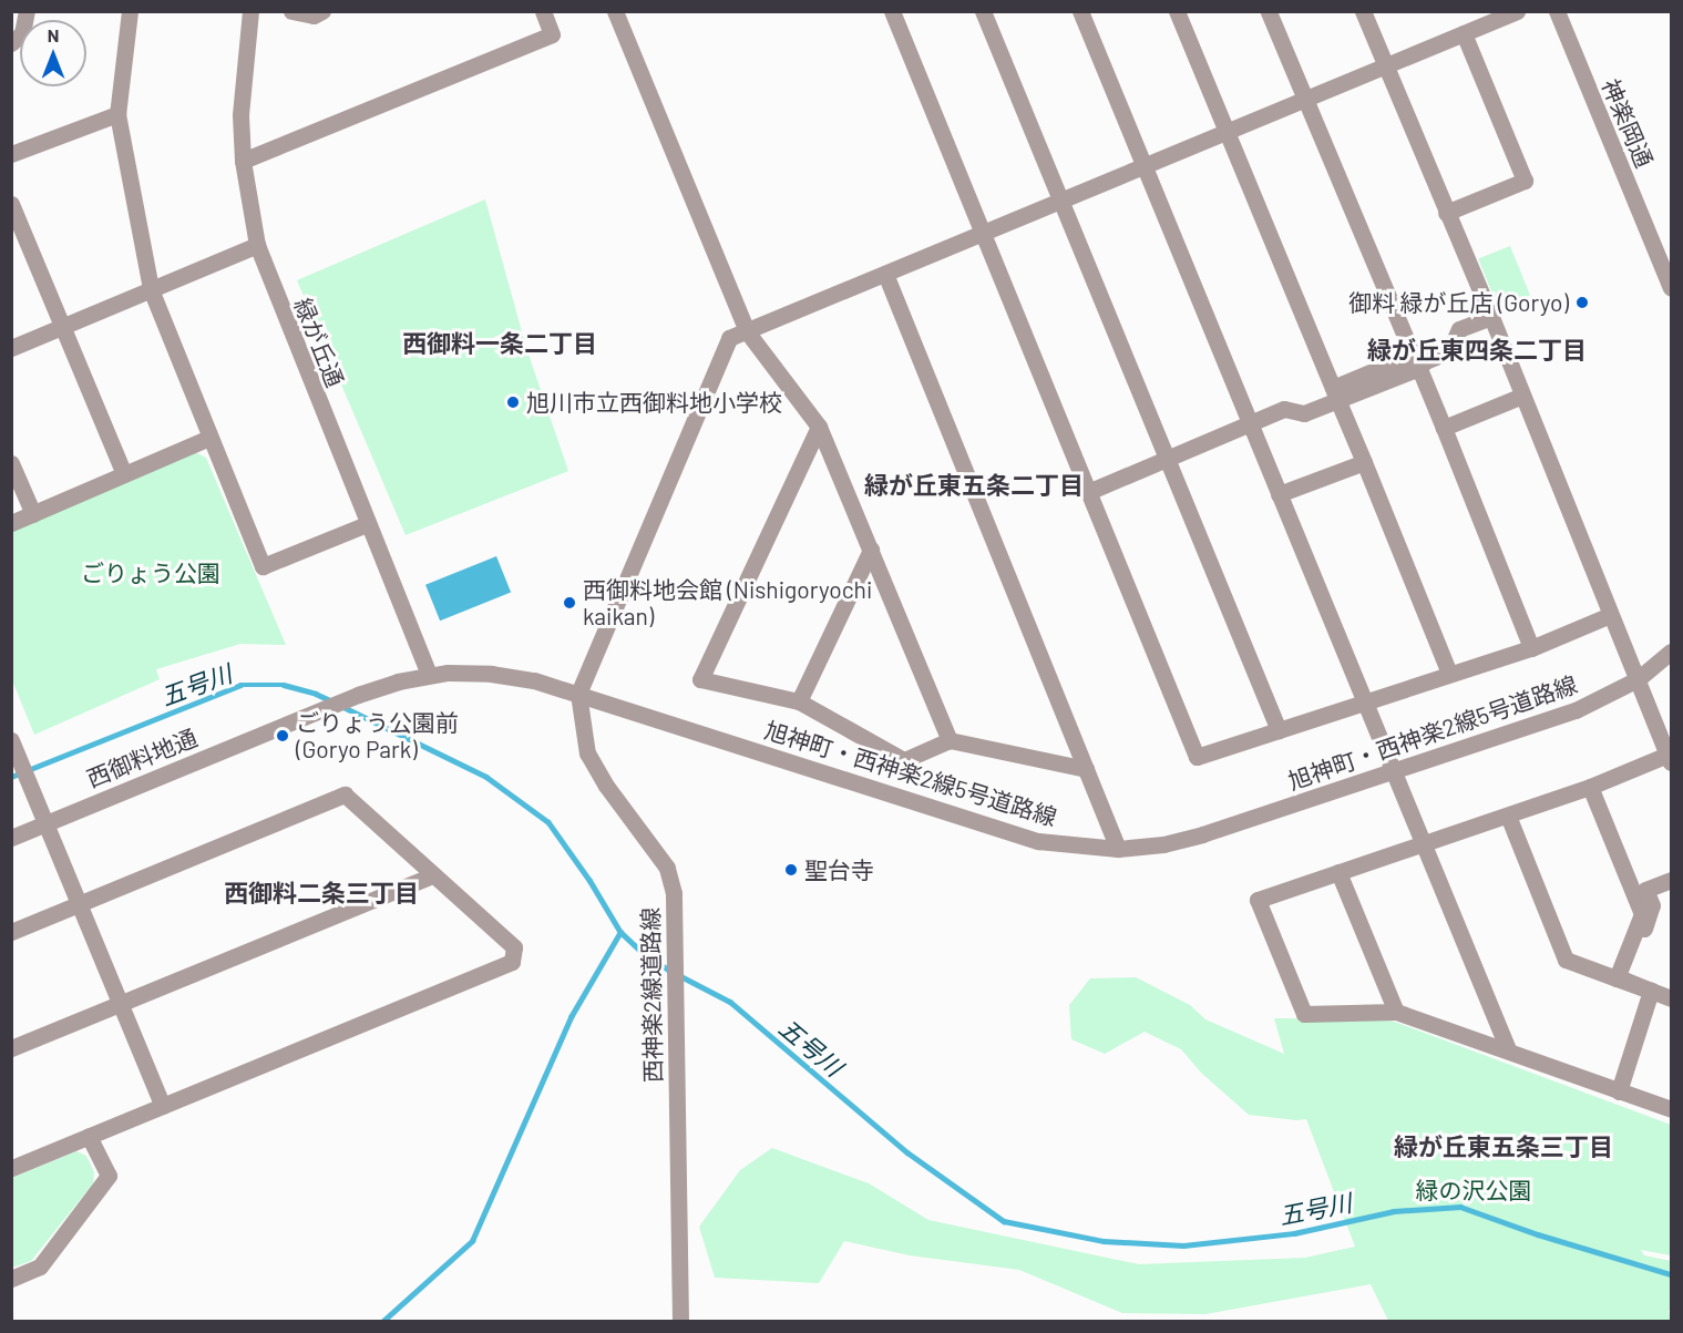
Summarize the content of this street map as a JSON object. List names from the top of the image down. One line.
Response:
{"streets":{"street":["神楽岡通","緑が丘通","旭神町・西神楽2線5号道路線","西御料地通","西神楽2線道路線"]},"crossings":[["緑が丘通","旭神町・西神楽2線5号道路線"],["緑が丘通","西御料地通"],["旭神町・西神楽2線5号道路線","西御料地通"],["旭神町・西神楽2線5号道路線","西神楽2線道路線"]],"districts":["西御料一条二丁目","緑が丘東四条二丁目","緑が丘東五条二丁目","西御料二条三丁目","緑が丘東五条三丁目"],"water":["五号川"],"parks":["ごりょう公園","緑の沢公園"],"places":["御料 緑が丘店 (Goryo)","旭川市立西御料地小学校","西御料地会館 (Nishigoryochi kaikan)","ごりょう公園前 (Goryo Park)","聖台寺"],"north":"top"}
